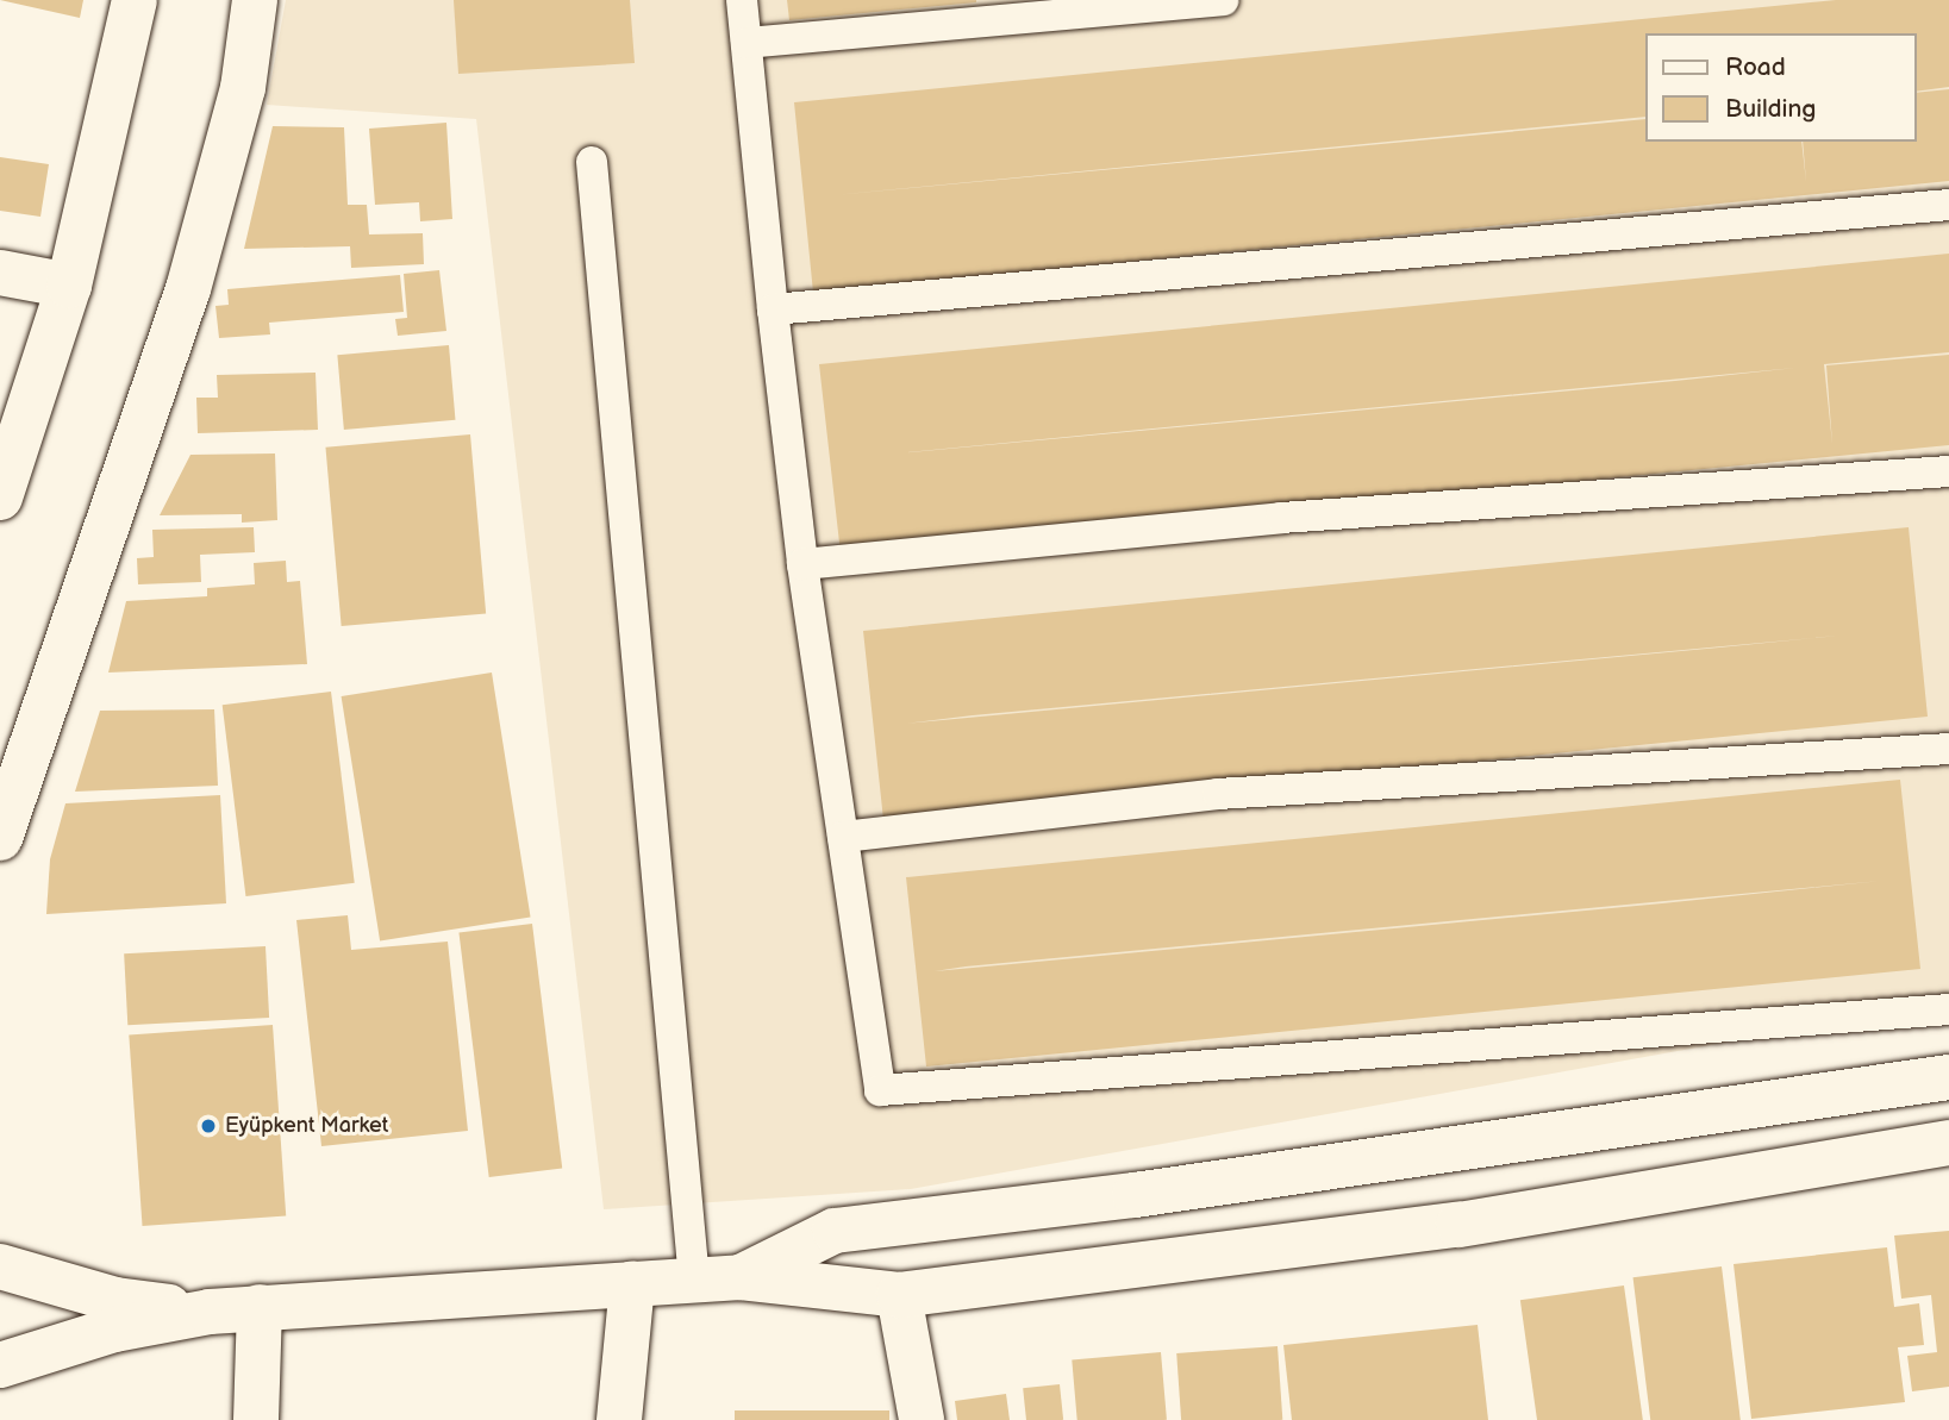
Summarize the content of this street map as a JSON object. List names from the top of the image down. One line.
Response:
{"places":["Eyüpkent Market"],"legend":["Road","Building"]}
